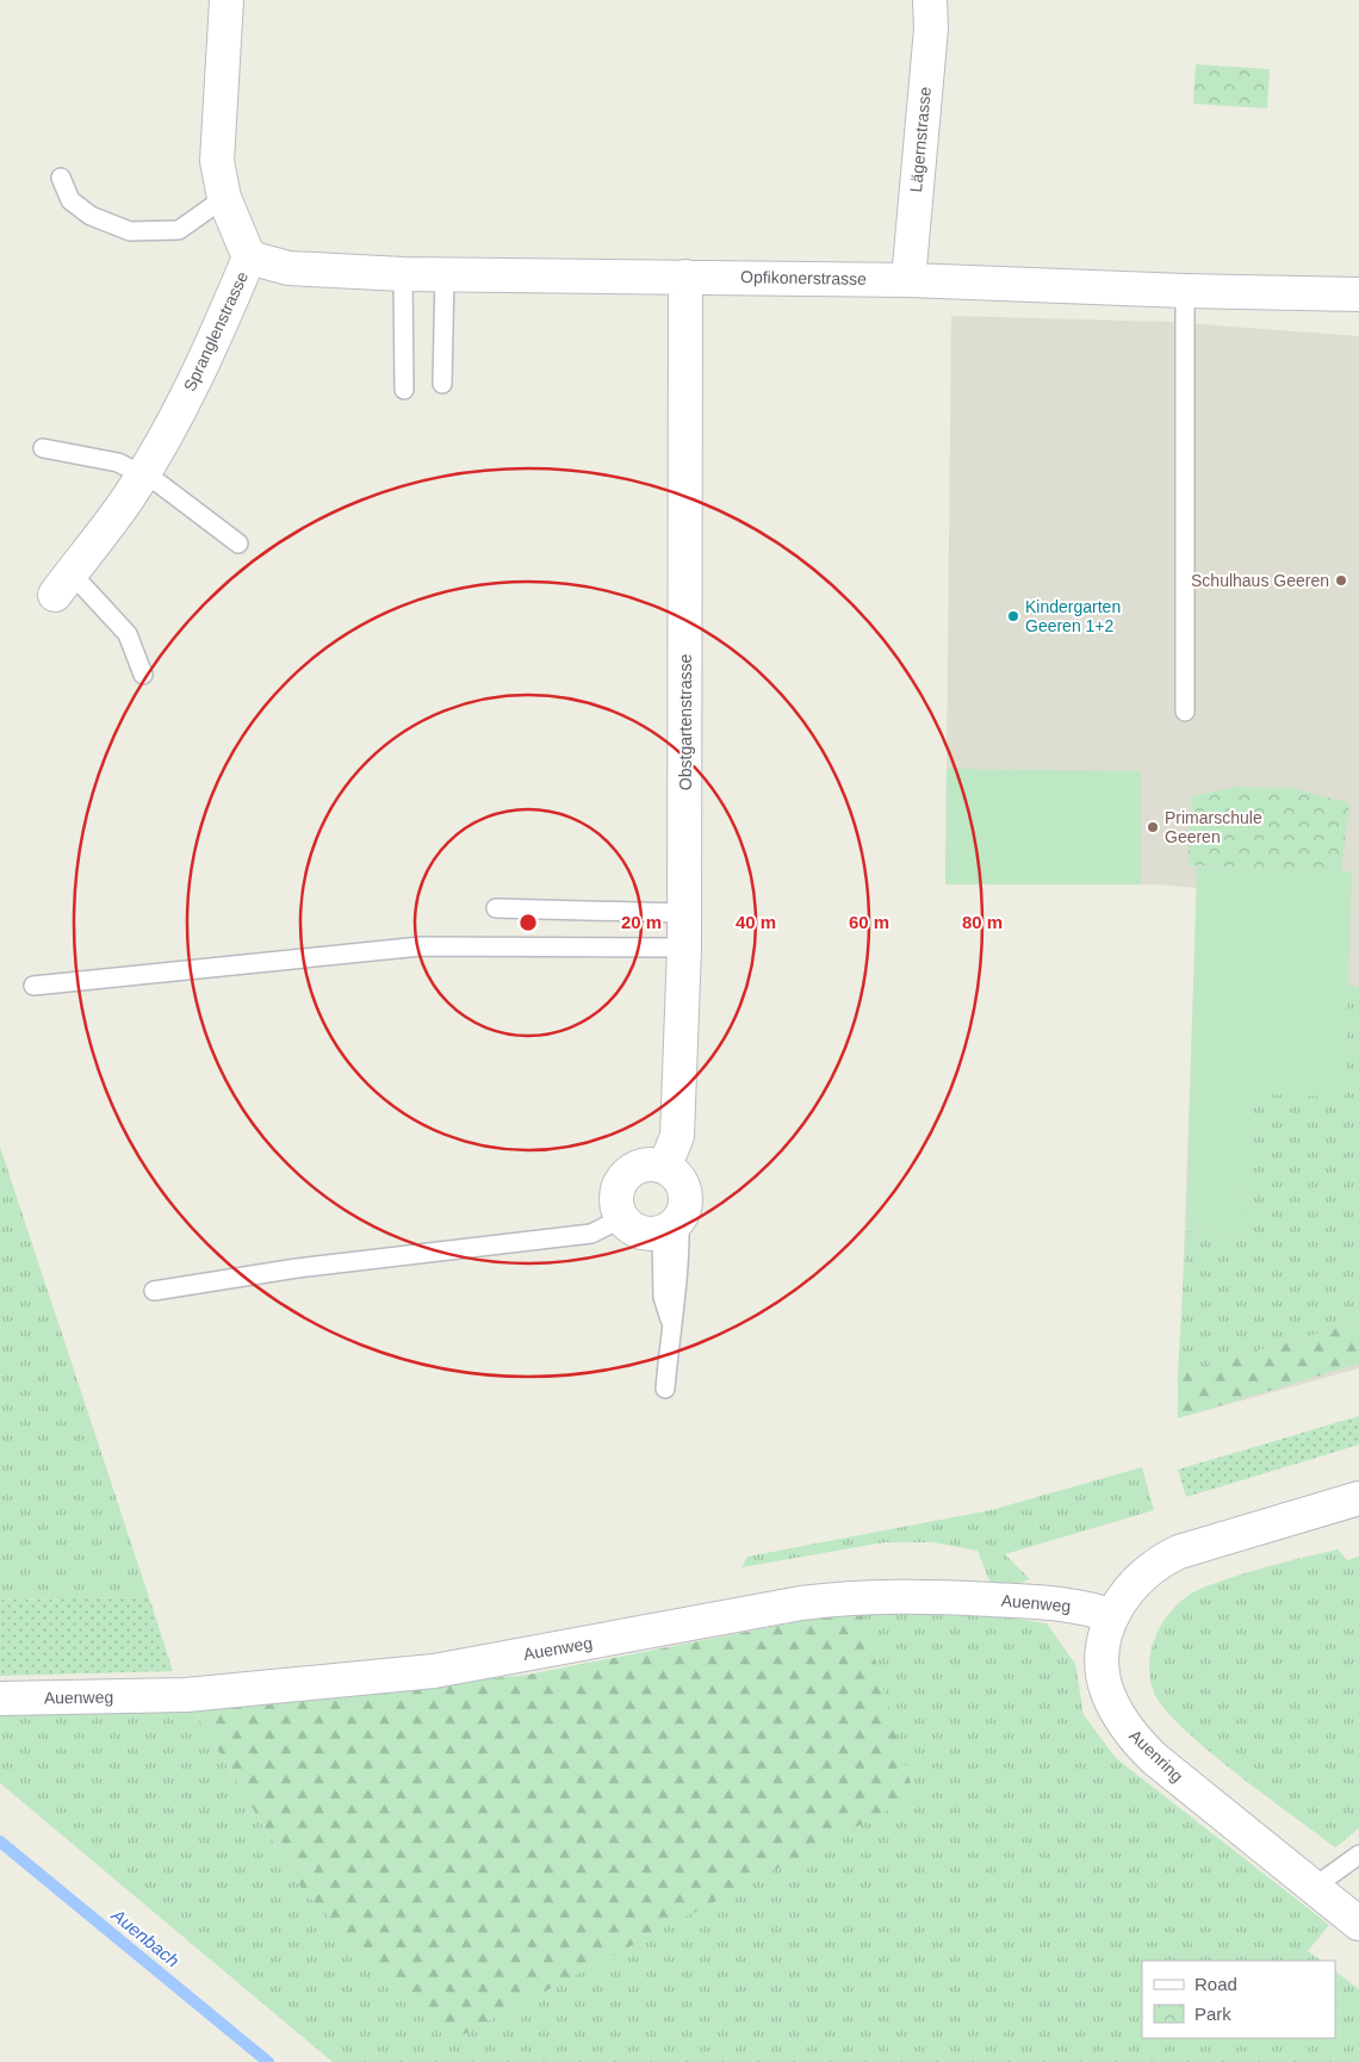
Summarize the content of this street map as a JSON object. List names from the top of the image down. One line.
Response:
{"streets":{"street":["Lägernstrasse","Opfikonerstrasse","Spranglenstrasse","Obstgartenstrasse","Auenweg","Auenring"]},"crossings":[["Lägernstrasse","Opfikonerstrasse"],["Opfikonerstrasse","Spranglenstrasse"],["Opfikonerstrasse","Obstgartenstrasse"],["Auenweg","Auenring"]],"water":["Auenbach"],"places":["Schulhaus Geeren","Kindergarten Geeren 1+2","Primarschule Geeren"],"legend":["Road","Park"],"rings":["20 m","40 m","60 m","80 m"]}
